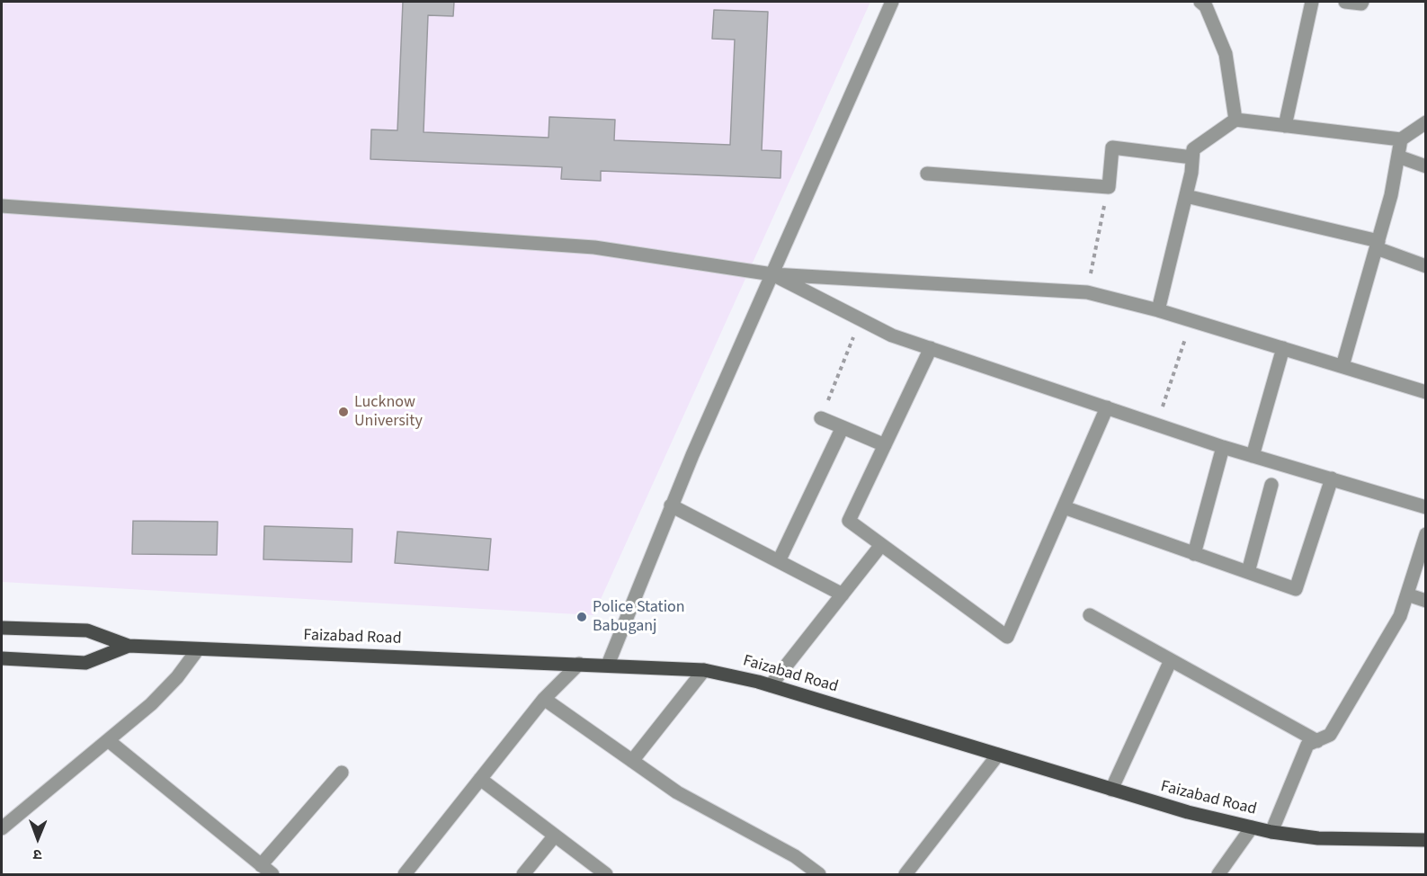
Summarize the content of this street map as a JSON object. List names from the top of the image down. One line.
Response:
{"streets":{"main road":["Faizabad Road"]},"places":["Lucknow University","Police Station Babuganj"],"north":"bottom"}
